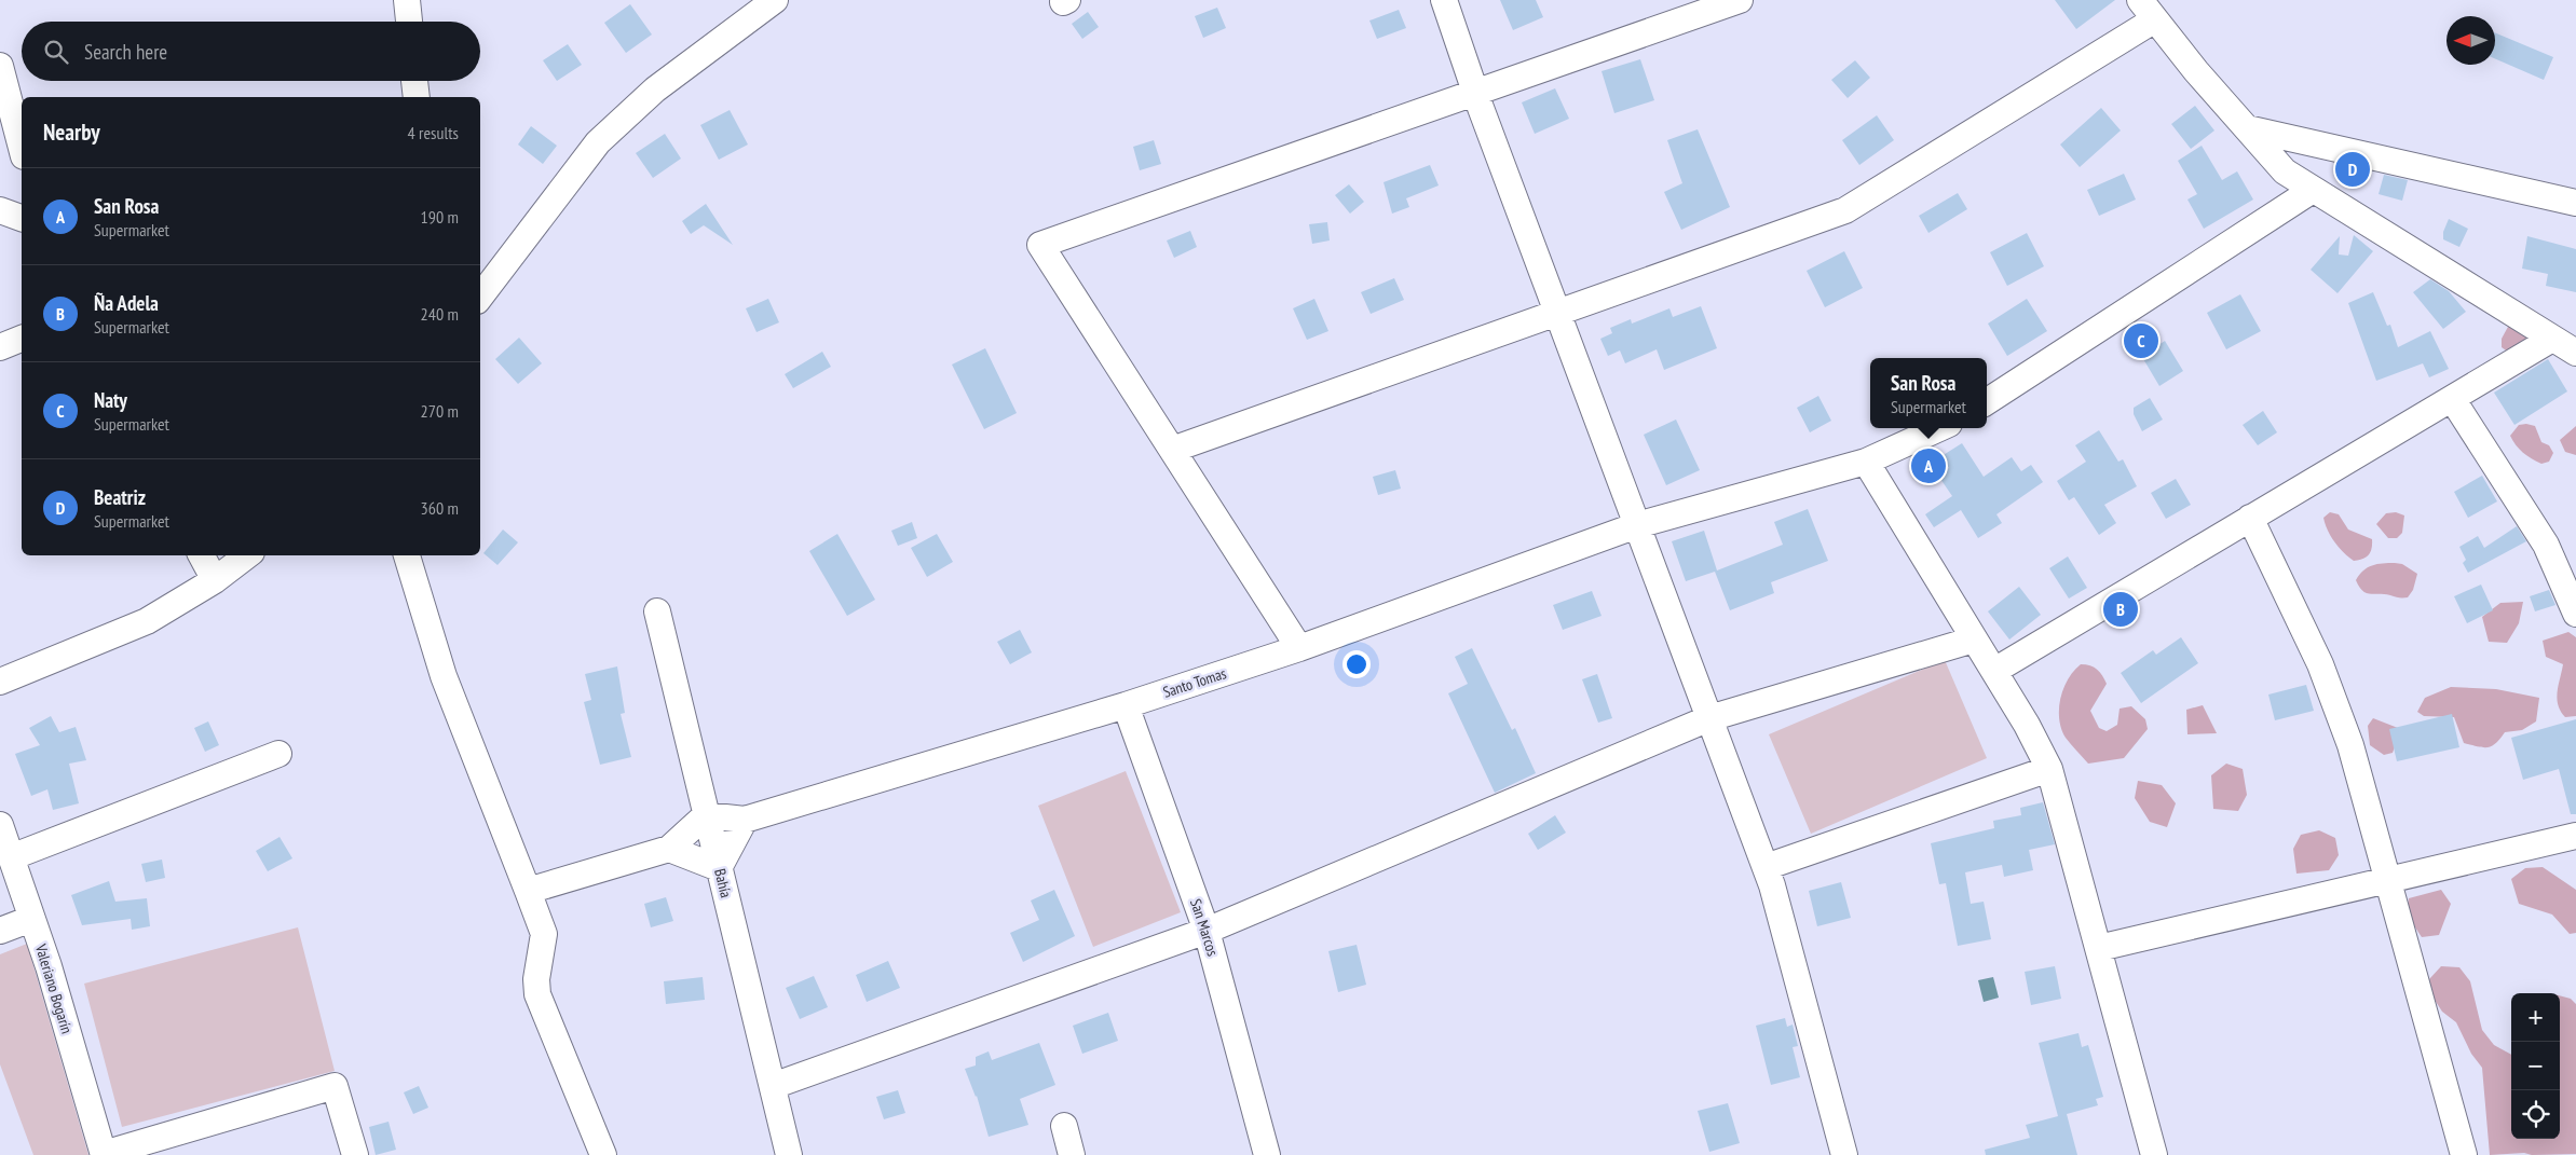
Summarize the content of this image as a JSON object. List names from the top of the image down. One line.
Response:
{"streets":{"street":["Santo Tomas","Bahía","San Marcos","Valeriano Bogarín"]},"crossings":[["Santo Tomas","Bahía"],["Santo Tomas","San Marcos"]],"north":"left","page":{"search":"Search here","heading":["Nearby","4 results"],"pins":["D","C","A","B"],"list":[{"mark":"A","name":"San Rosa","note":"Supermarket","value":"190 m"},{"mark":"B","name":"Ña Adela","note":"Supermarket","value":"240 m"},{"mark":"C","name":"Naty","note":"Supermarket","value":"270 m"},{"mark":"D","name":"Beatriz","note":"Supermarket","value":"360 m"}],"popup":["San Rosa","Supermarket"],"map_buttons":["+","−"]}}
